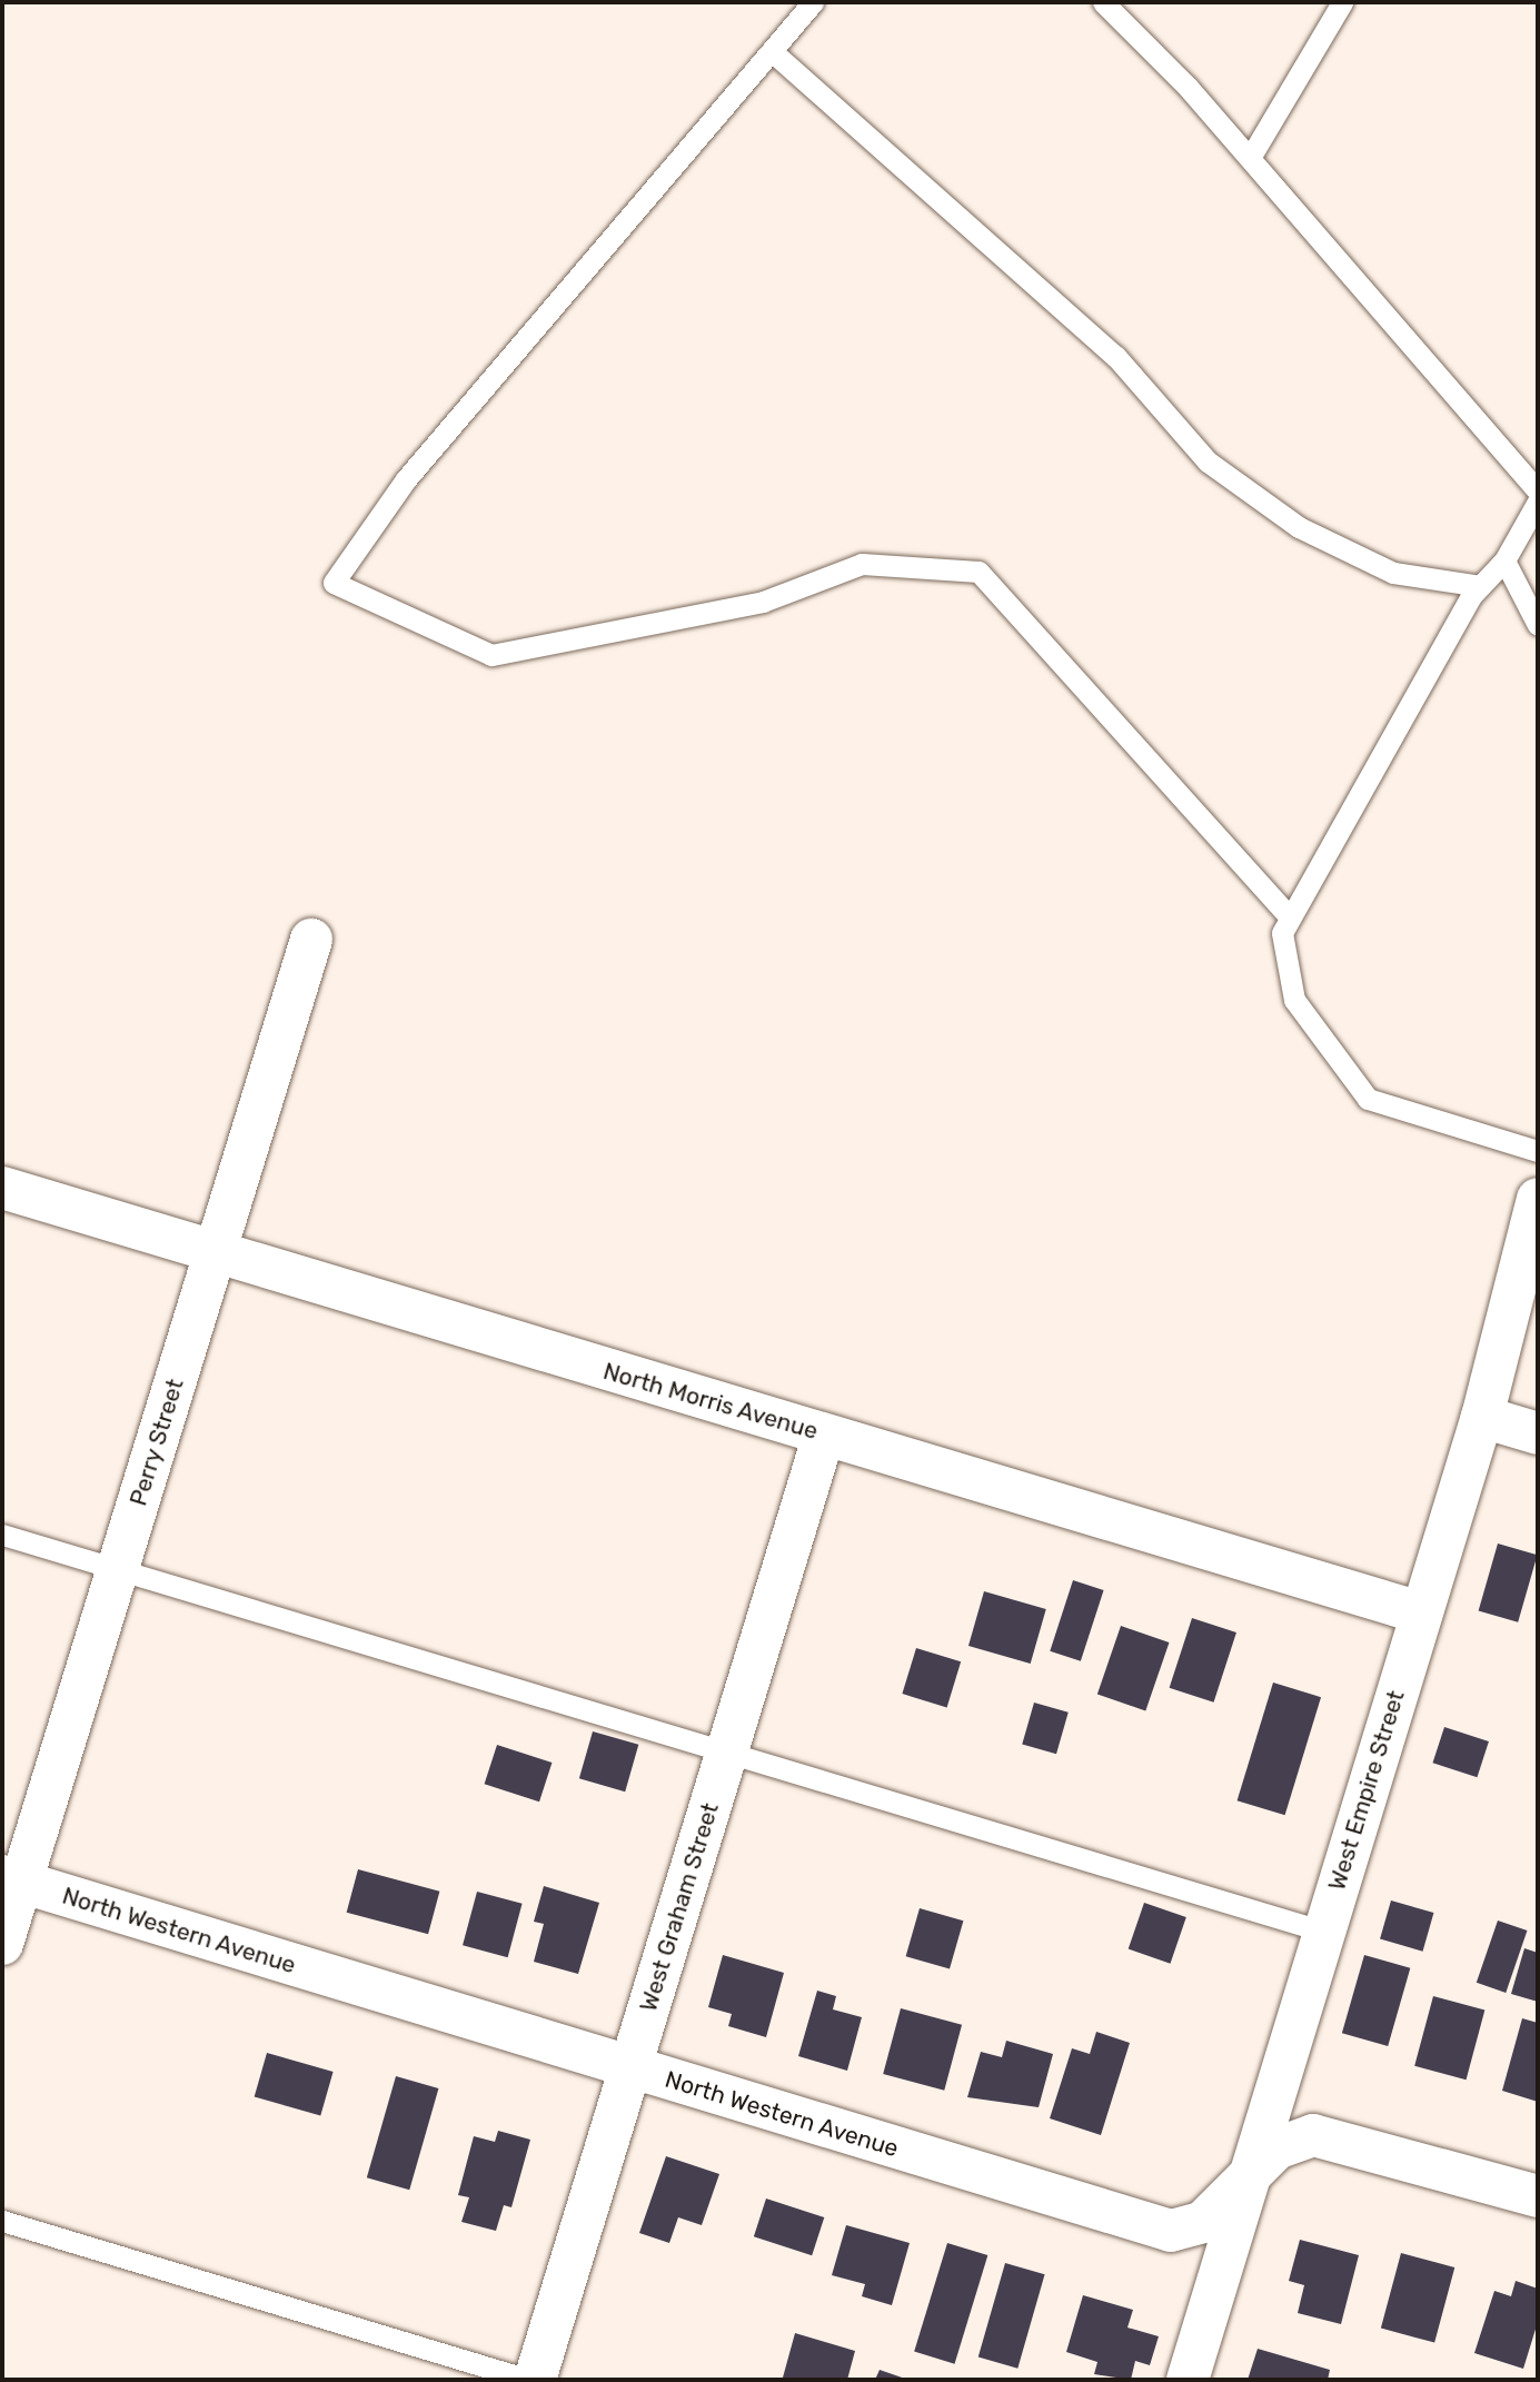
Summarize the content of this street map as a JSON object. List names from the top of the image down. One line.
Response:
{"streets":{"street":["North Morris Avenue","Perry Street","West Empire Street","West Graham Street","North Western Avenue"]},"crossings":[["North Morris Avenue","Perry Street"],["North Morris Avenue","West Empire Street"],["North Morris Avenue","West Graham Street"],["Perry Street","North Western Avenue"],["West Empire Street","North Western Avenue"],["West Graham Street","North Western Avenue"]]}
